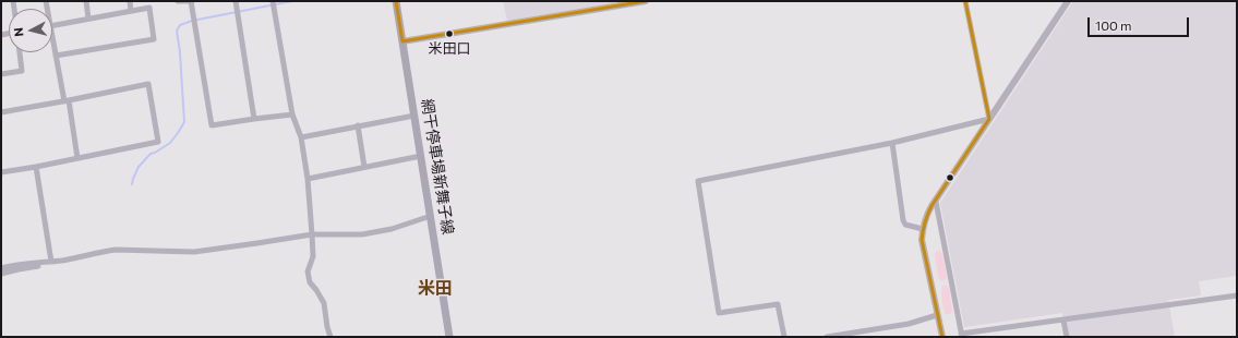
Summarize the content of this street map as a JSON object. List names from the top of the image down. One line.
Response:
{"streets":{"main road":["網干停車場新舞子線"]},"districts":["米田"],"places":["米田口"],"scale_bar":"100 m","north":"left"}
